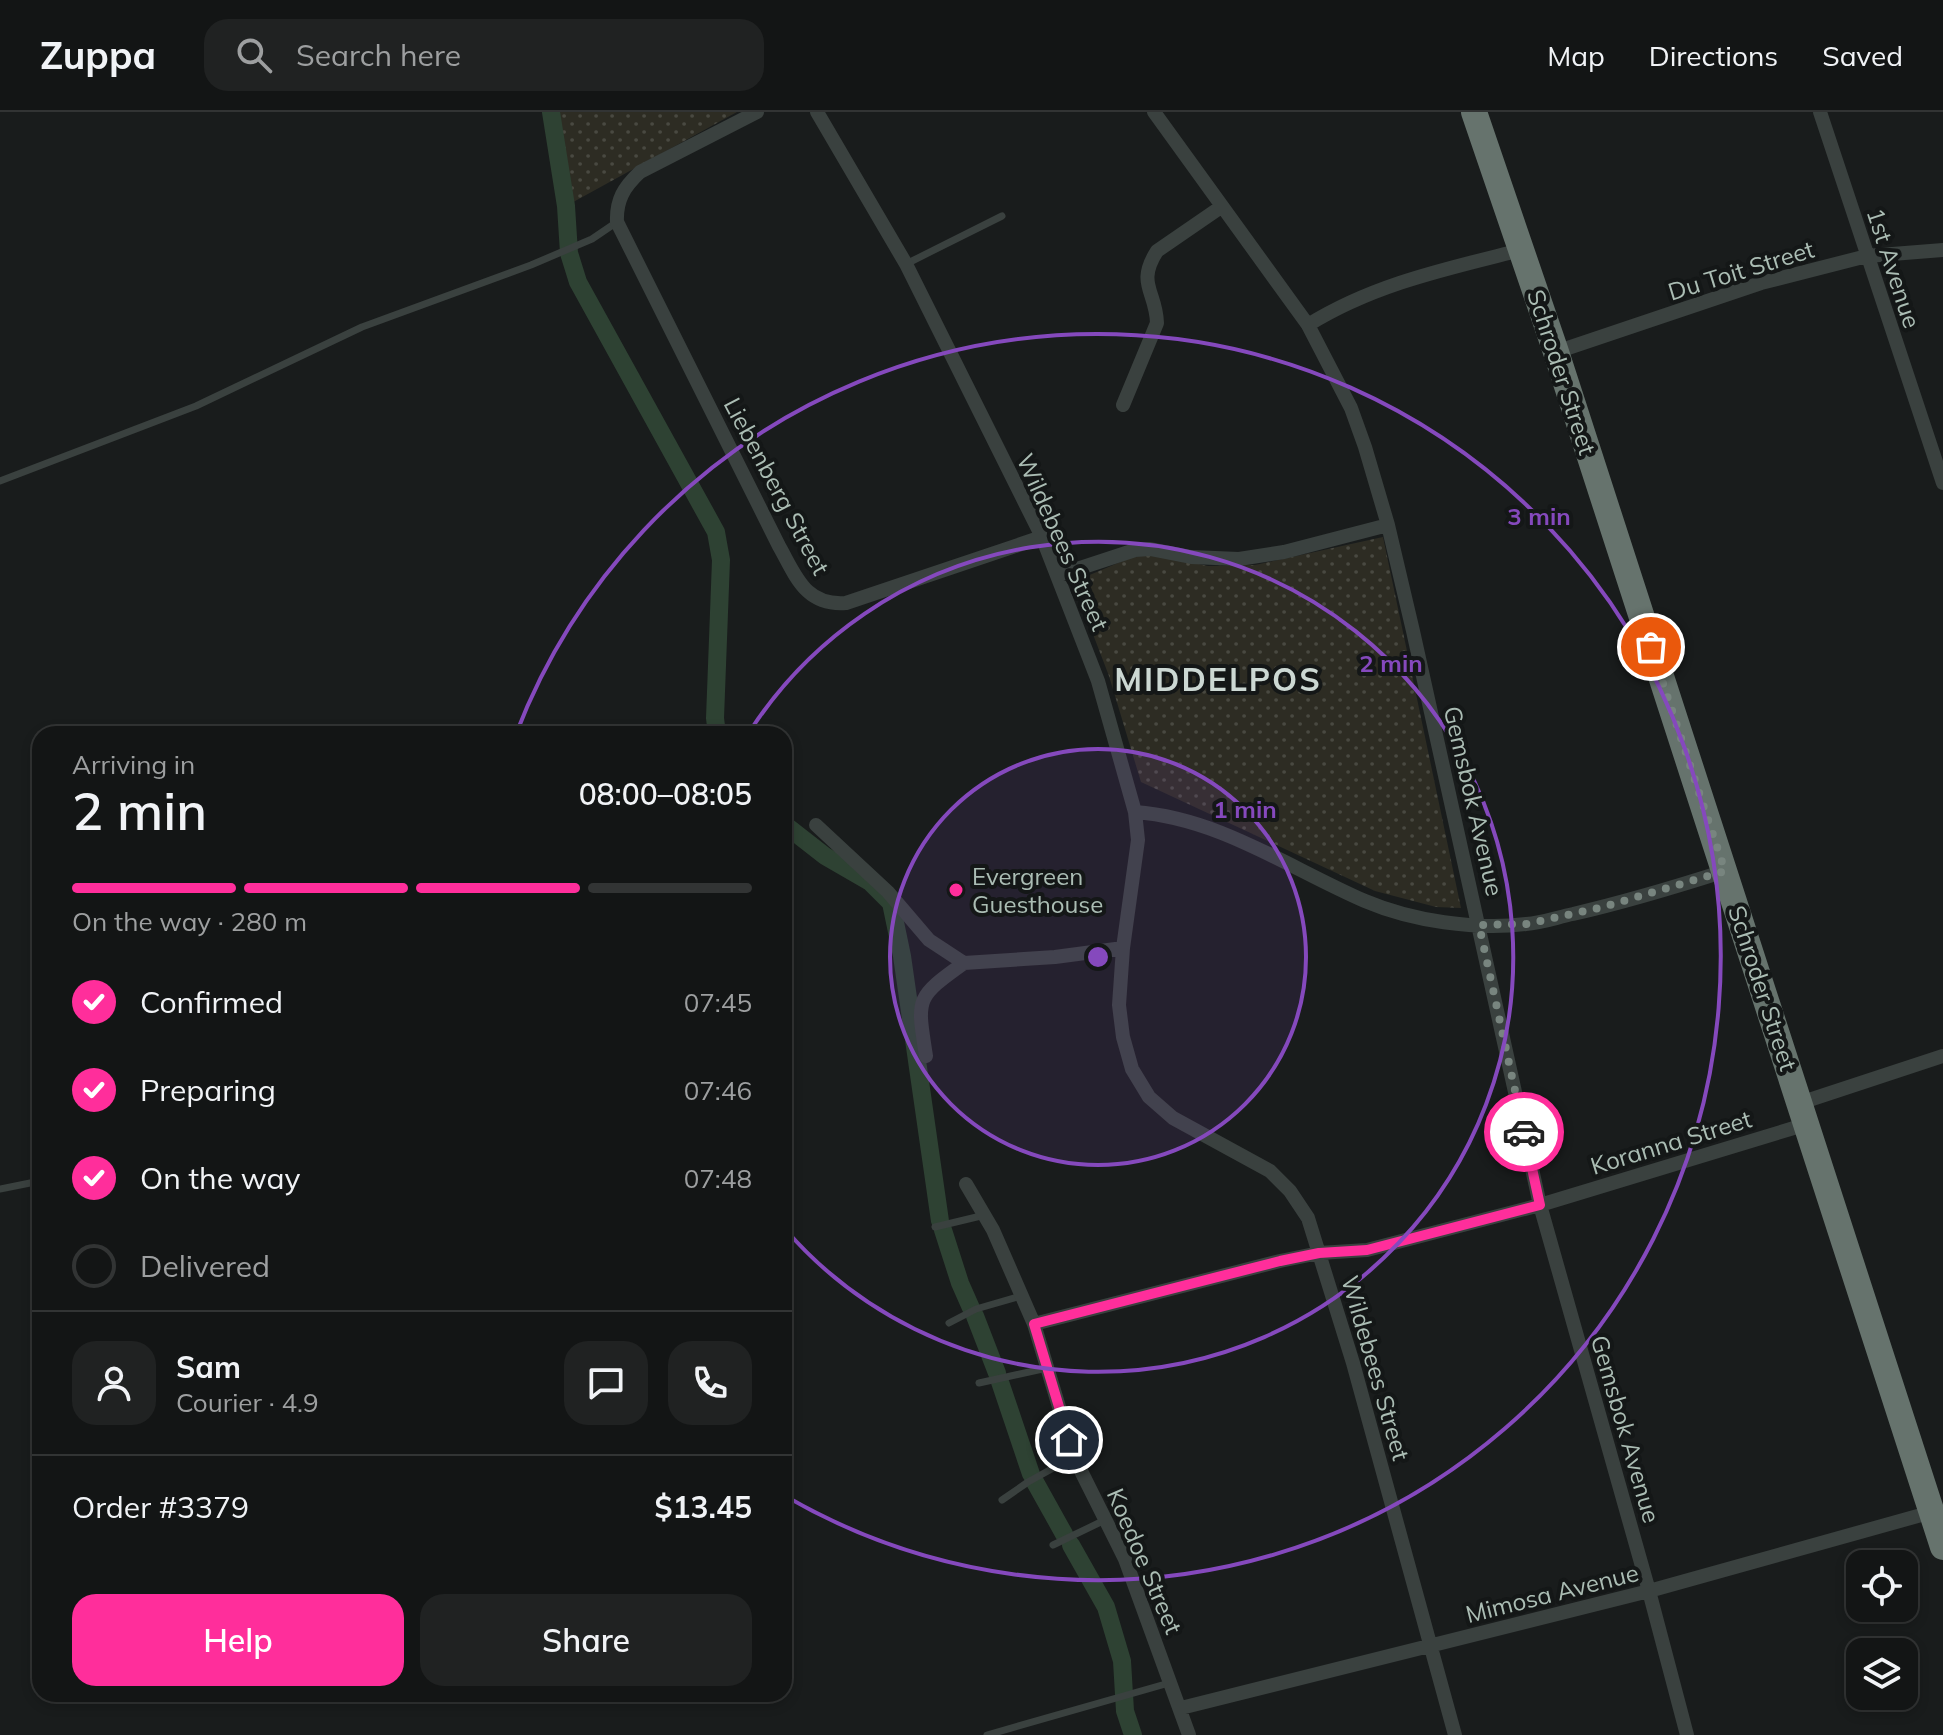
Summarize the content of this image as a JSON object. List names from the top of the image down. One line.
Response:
{"streets":{"highway":["Schroder Street"],"street":["1st Avenue","Du Toit Street","Liebenberg Street","Wildebees Street","Gemsbok Avenue","Koranna Street","Koedoe Street","Mimosa Avenue"]},"crossings":[["1st Avenue","Du Toit Street"],["Du Toit Street","Schroder Street"],["Schroder Street","Koranna Street"],["Schroder Street","Mimosa Avenue"],["Liebenberg Street","Wildebees Street"],["Wildebees Street","Koranna Street"],["Wildebees Street","Mimosa Avenue"],["Gemsbok Avenue","Koranna Street"],["Gemsbok Avenue","Mimosa Avenue"],["Koranna Street","Koedoe Street"],["Koedoe Street","Mimosa Avenue"]],"districts":["MIDDELPOS"],"places":["Evergreen Guesthouse"],"page":{"header":"Zuppa","search":"Search here","nav":["Map","Directions","Saved"],"heading":["2 min","Arriving in","08:00–08:05"],"panel":["Sam","Courier · 4.9","Order #3379","$13.45"],"bar":"On the way · 280 m","list":[["Confirmed","07:45"],["Preparing","07:46"],["On the way","07:48"],"Delivered"],"buttons":["Help","Share"]},"rings":["3 min","2 min","1 min"]}
